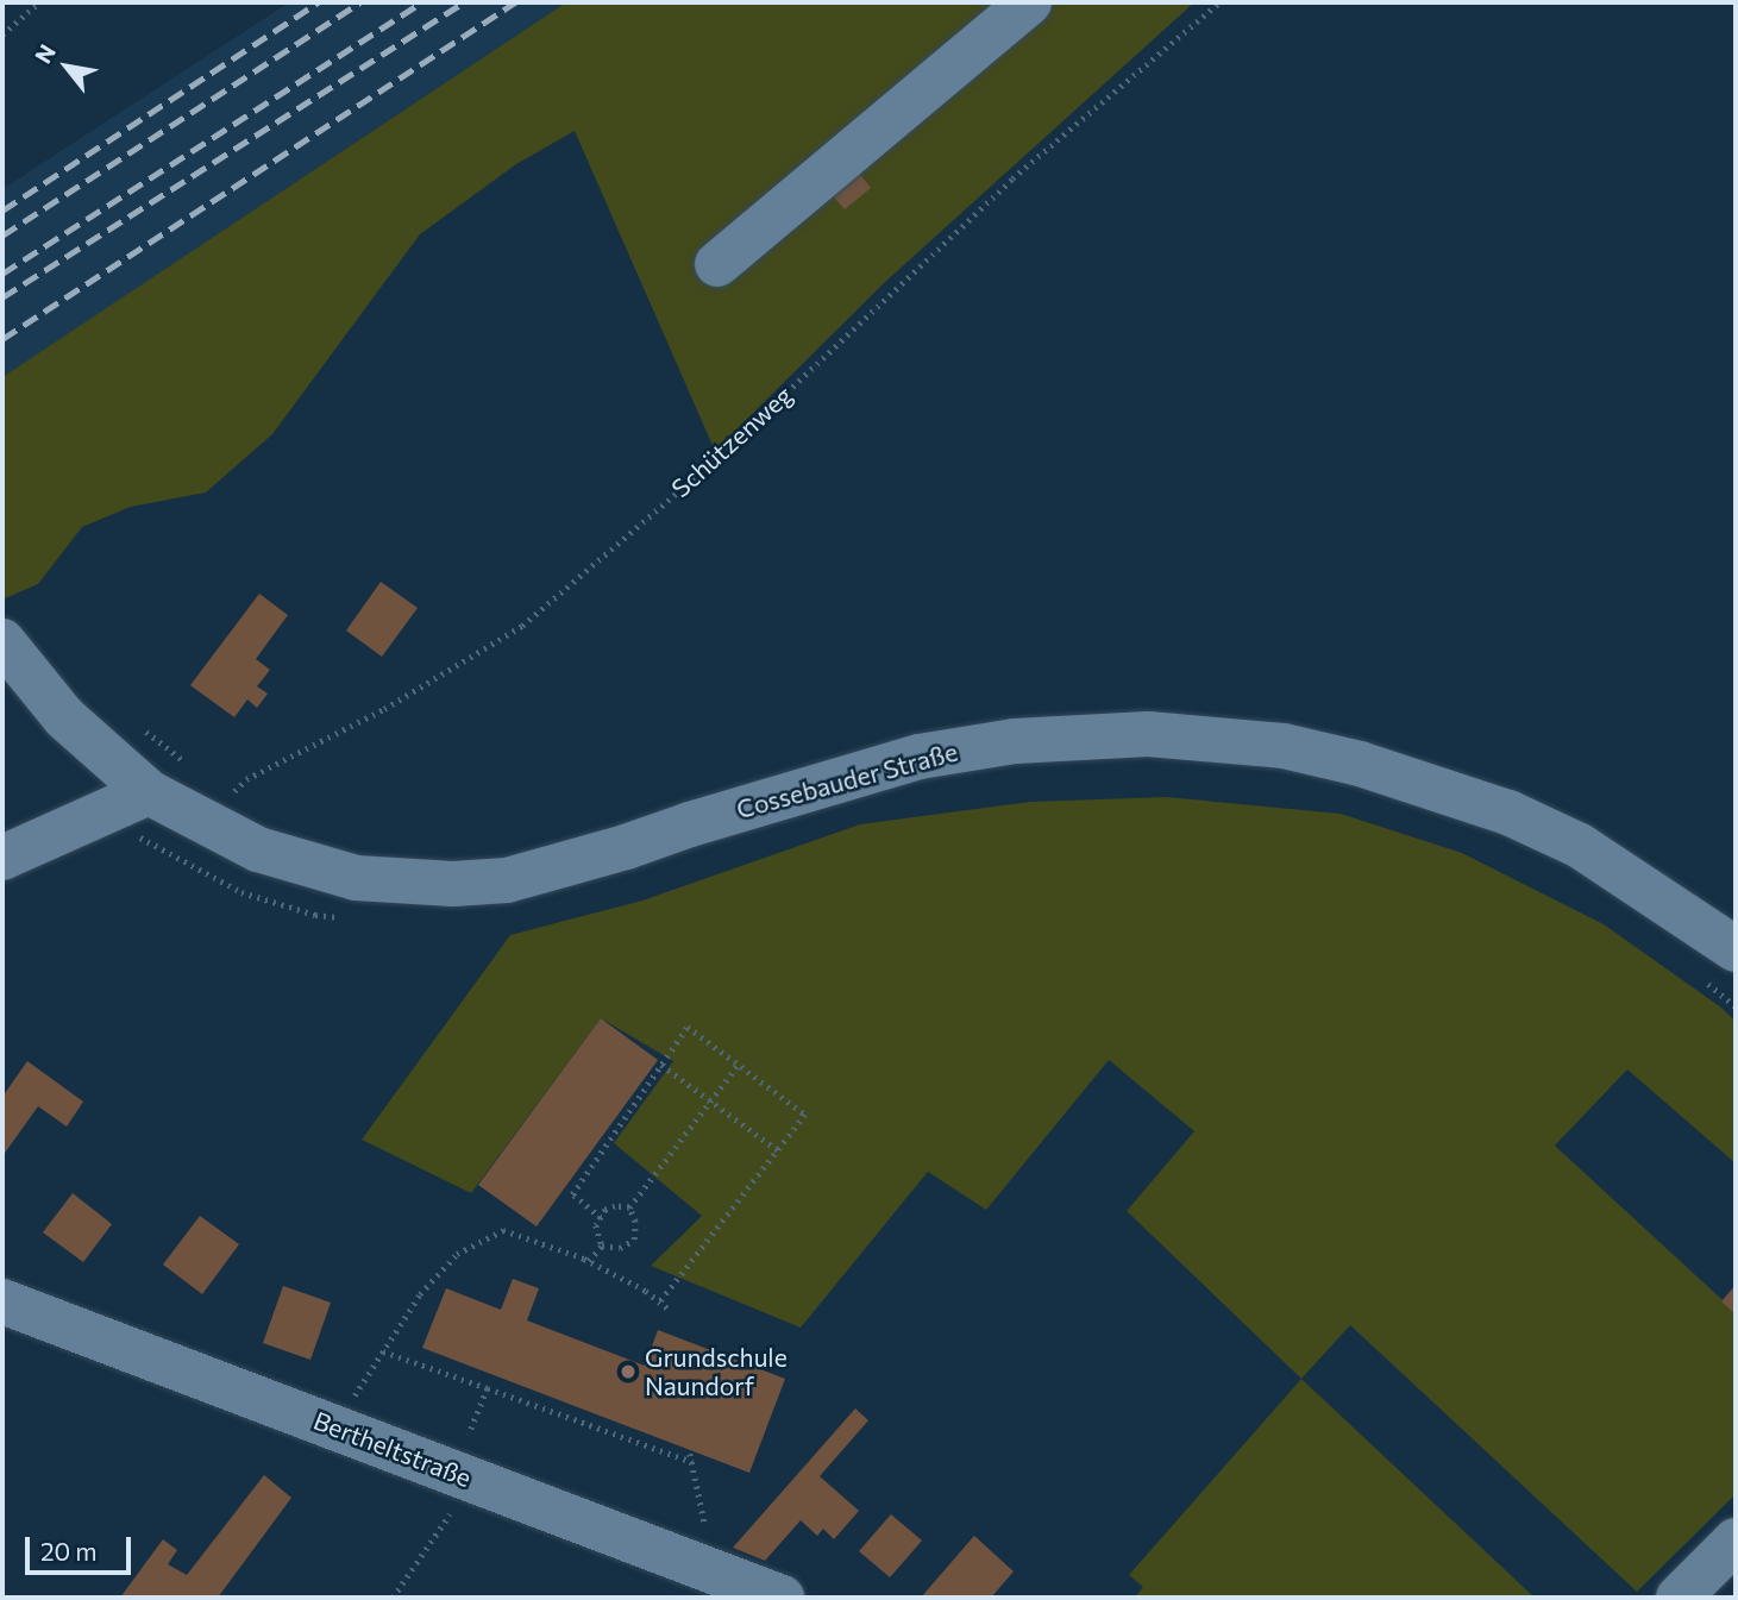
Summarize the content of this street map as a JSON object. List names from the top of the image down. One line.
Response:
{"streets":{"street":["Cossebauder Straße","Bertheltstraße"],"path":["Schützenweg"]},"crossings":[["Schützenweg","Cossebauder Straße"]],"places":["Grundschule Naundorf"],"scale_bar":"20 m","north":"top left"}
